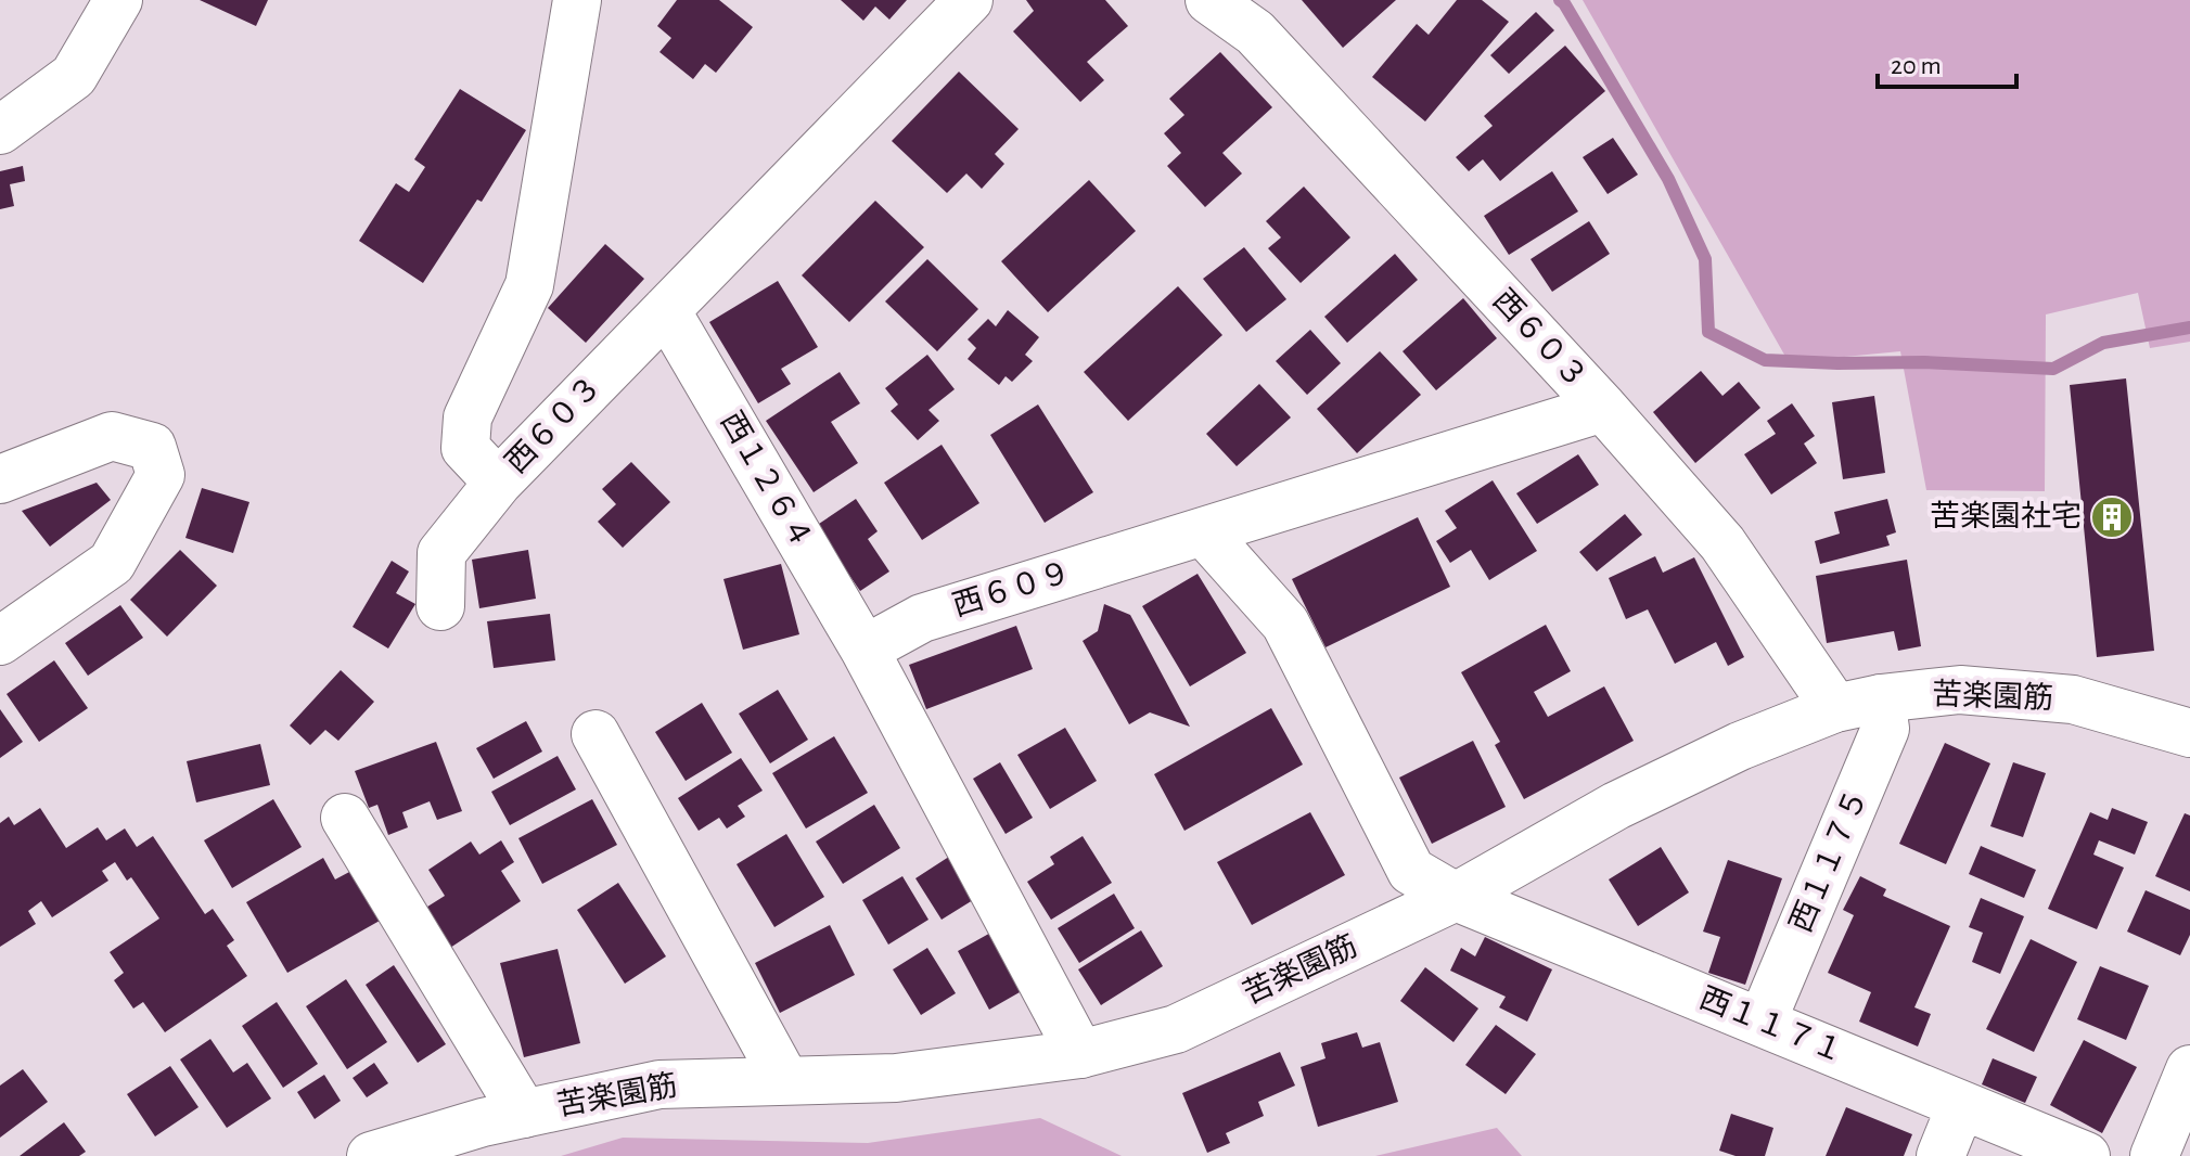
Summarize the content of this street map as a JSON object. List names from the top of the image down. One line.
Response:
{"streets":{"street":["西６０３","西１２６４","西６０９","苦楽園筋","西１１７５","西１１７１"]},"crossings":[["西６０３","西１２６４"],["西６０３","西６０９"],["西６０３","苦楽園筋"],["西１２６４","西６０９"],["西６０９","西１１７１"],["苦楽園筋","西１１７５"],["苦楽園筋","西１１７１"],["西１１７５","西１１７１"]],"places":{"building":["苦楽園社宅"]},"scale_bar":"20 m"}
